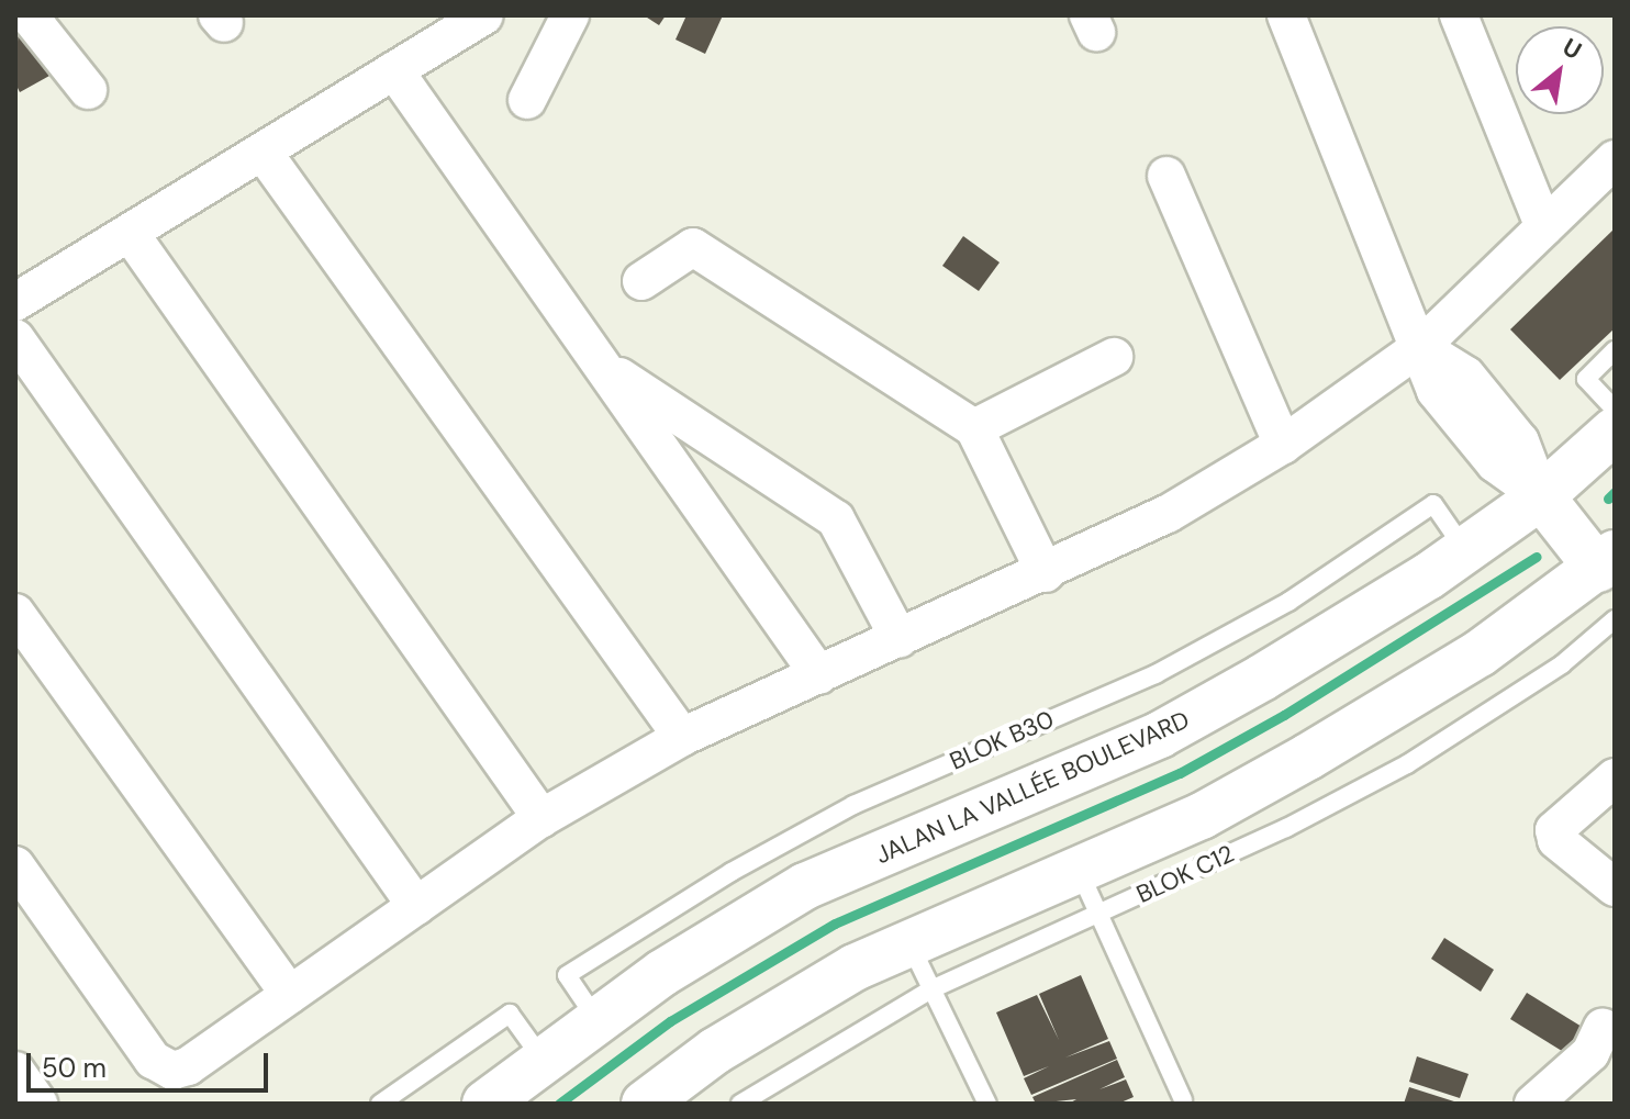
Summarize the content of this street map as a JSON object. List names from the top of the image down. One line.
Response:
{"streets":{"street":["JALAN LA VALLÉE BOULEVARD"],"lane":["BLOK C12"]},"scale_bar":"50 m","north":"top right"}
